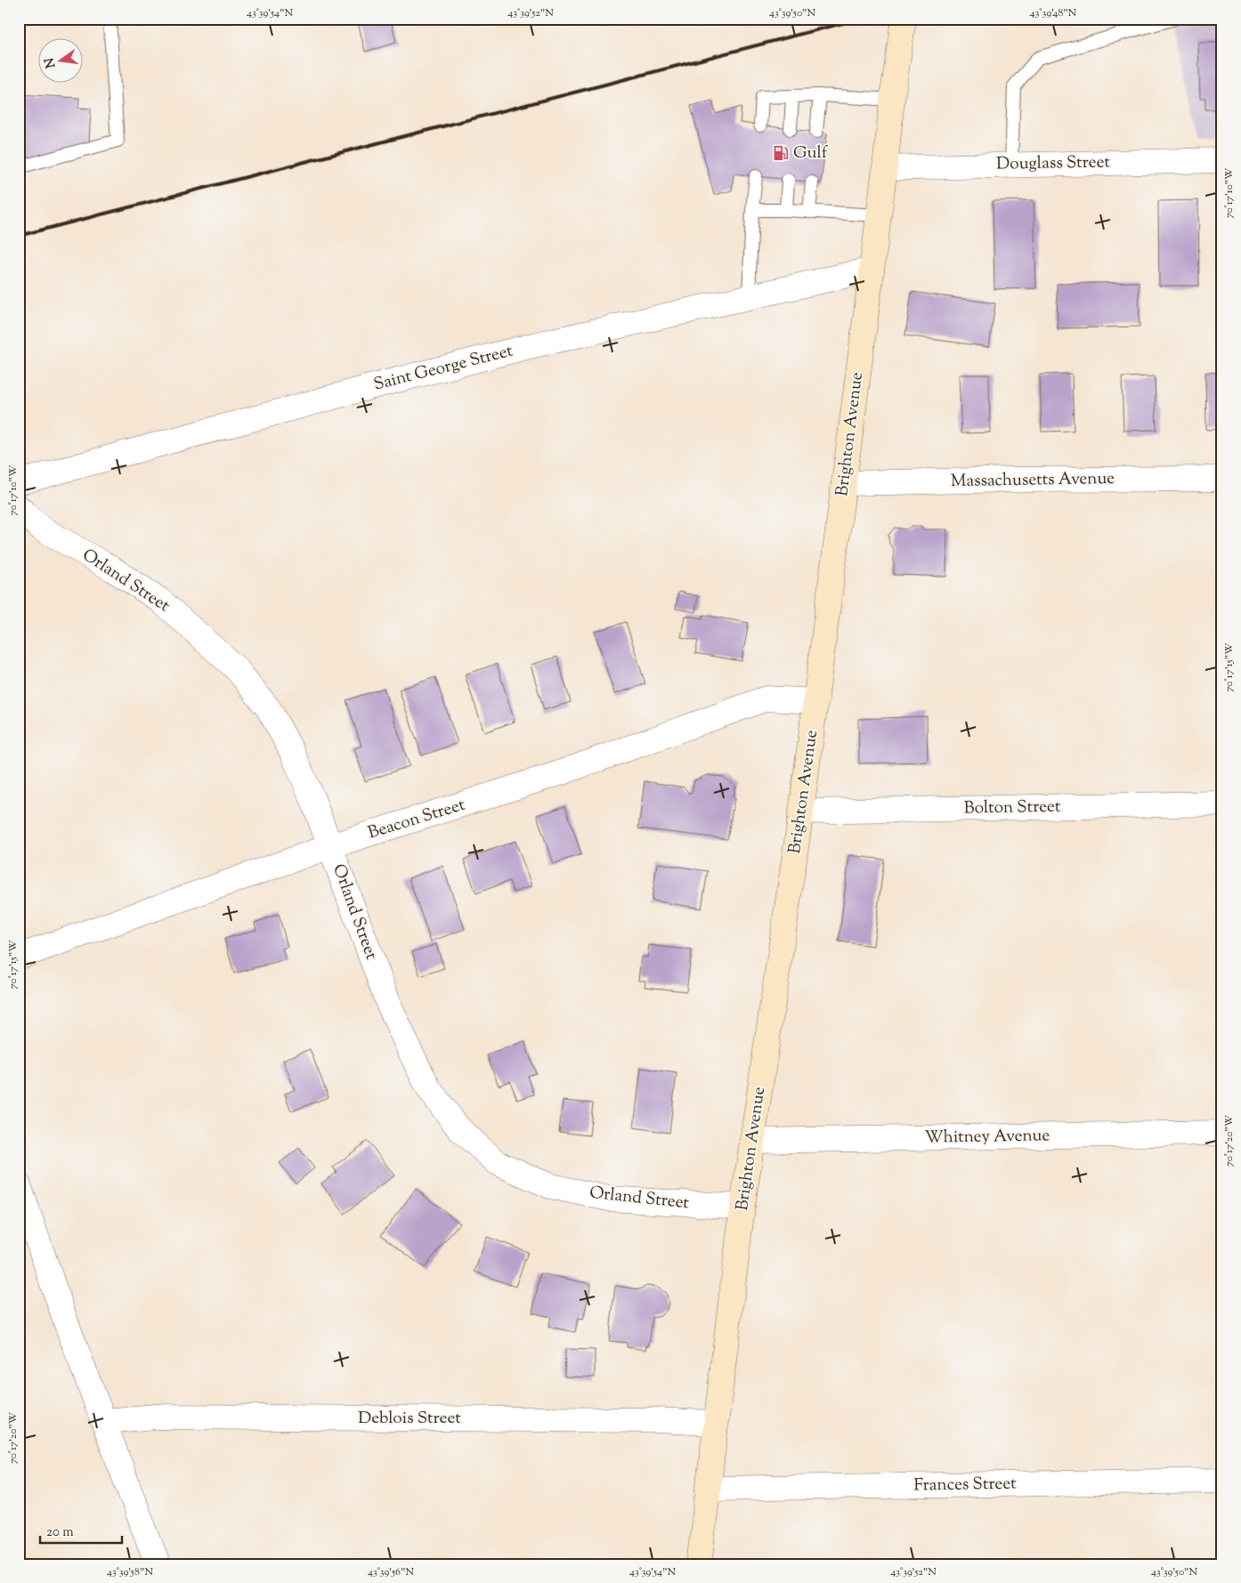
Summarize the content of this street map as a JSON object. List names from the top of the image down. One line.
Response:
{"streets":{"main road":["Brighton Avenue"],"street":["Douglass Street","Saint George Street","Massachusetts Avenue","Orland Street","Bolton Street","Beacon Street","Whitney Avenue","Deblois Street","Frances Street"]},"crossings":[["Douglass Street","Brighton Avenue"],["Saint George Street","Brighton Avenue"],["Brighton Avenue","Massachusetts Avenue"],["Brighton Avenue","Orland Street"],["Brighton Avenue","Bolton Street"],["Brighton Avenue","Beacon Street"],["Brighton Avenue","Whitney Avenue"],["Brighton Avenue","Deblois Street"],["Brighton Avenue","Frances Street"],["Orland Street","Beacon Street"]],"places":{"fuel station":["Gulf"]},"scale_bar":"20 m","north":"left","coordinates":["43°39'54\"N","43°39'52\"N","43°39'50\"N","43°39'48\"N","70°17'10\"W","70°17'15\"W","70°17'20\"W","43°39'58\"N","43°39'56\"N"]}
